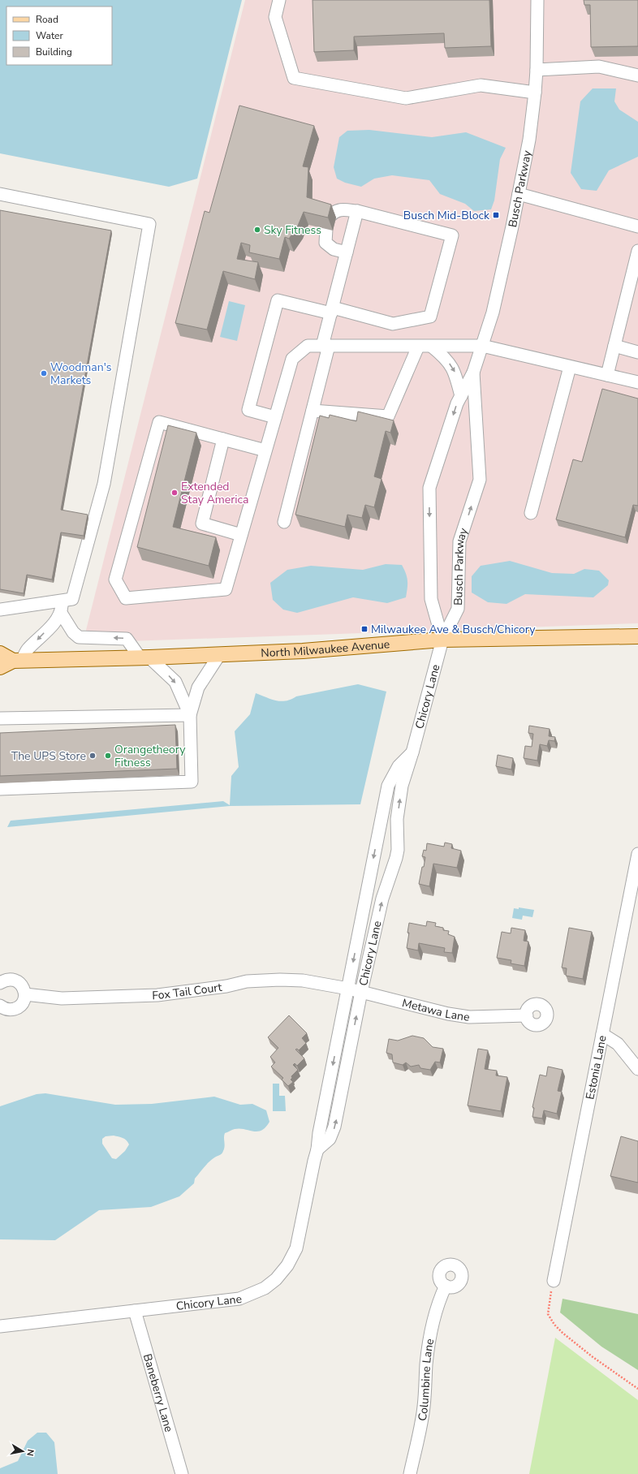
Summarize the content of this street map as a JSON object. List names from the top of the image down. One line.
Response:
{"streets":{"main road":["North Milwaukee Avenue"],"street":["Busch Parkway","Chicory Lane","Fox Tail Court","Metawa Lane","Estonia Lane","Columbine Lane","Baneberry Lane"]},"crossings":[["Busch Parkway","North Milwaukee Avenue"],["Busch Parkway","Chicory Lane"],["North Milwaukee Avenue","Chicory Lane"],["Chicory Lane","Fox Tail Court"],["Chicory Lane","Metawa Lane"],["Chicory Lane","Baneberry Lane"],["Fox Tail Court","Metawa Lane"]],"places":{"transit":["Busch Mid-Block","Milwaukee Ave & Busch/Chicory"],"other":["Sky Fitness","Woodman's Markets","Extended Stay America","The UPS Store","Orangetheory Fitness"]},"legend":["Road","Water","Building"],"north":"right"}
